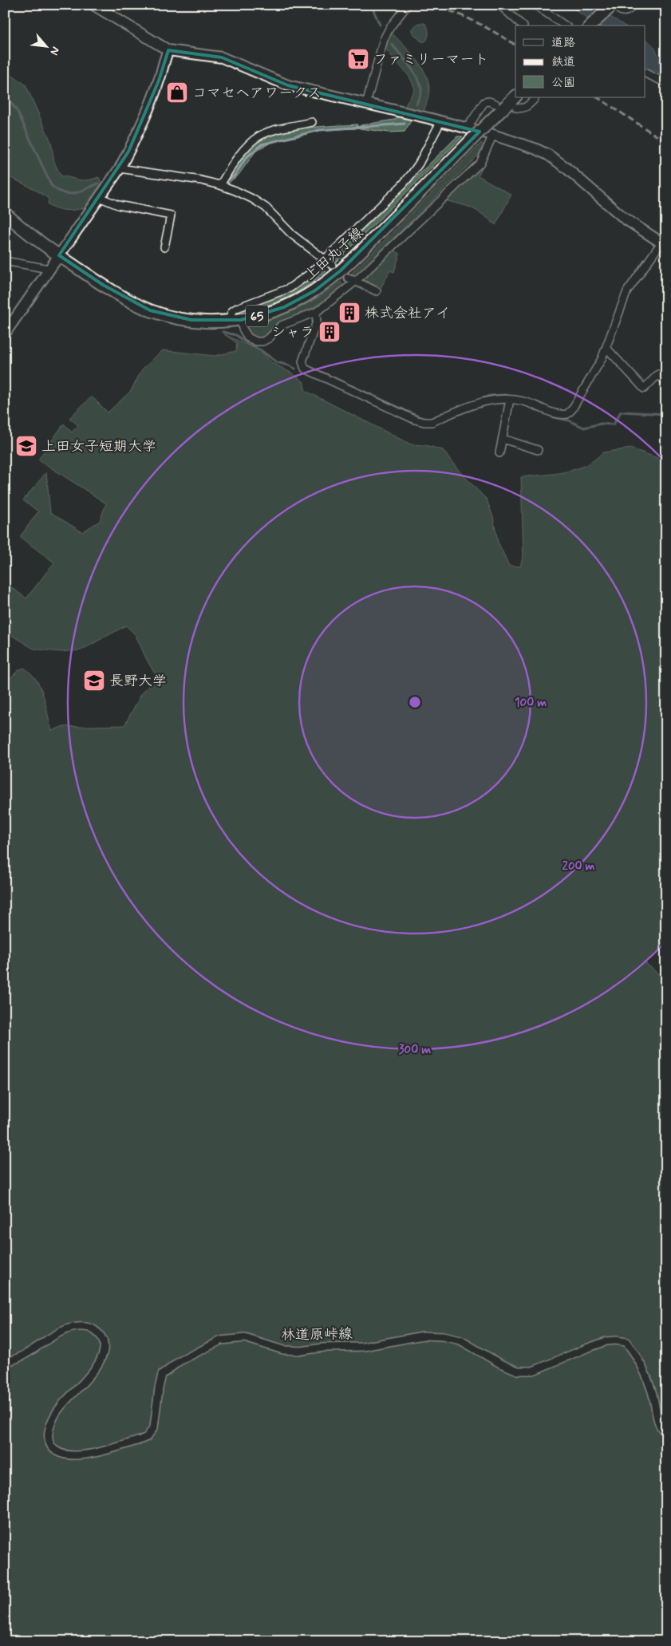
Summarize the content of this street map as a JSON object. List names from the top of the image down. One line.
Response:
{"streets":{"main road":["上田丸子線","65"],"street":["林道原峠線"]},"places":{"supermarket":["ファミリーマート"],"shop":["コマセヘアワークス"],"building":["株式会社アイ","シャラ"],"school or university":["上田女子短期大学","長野大学"]},"legend":["道路","鉄道","公園"],"north":"bottom right","rings":["100 m","200 m","300 m"]}
